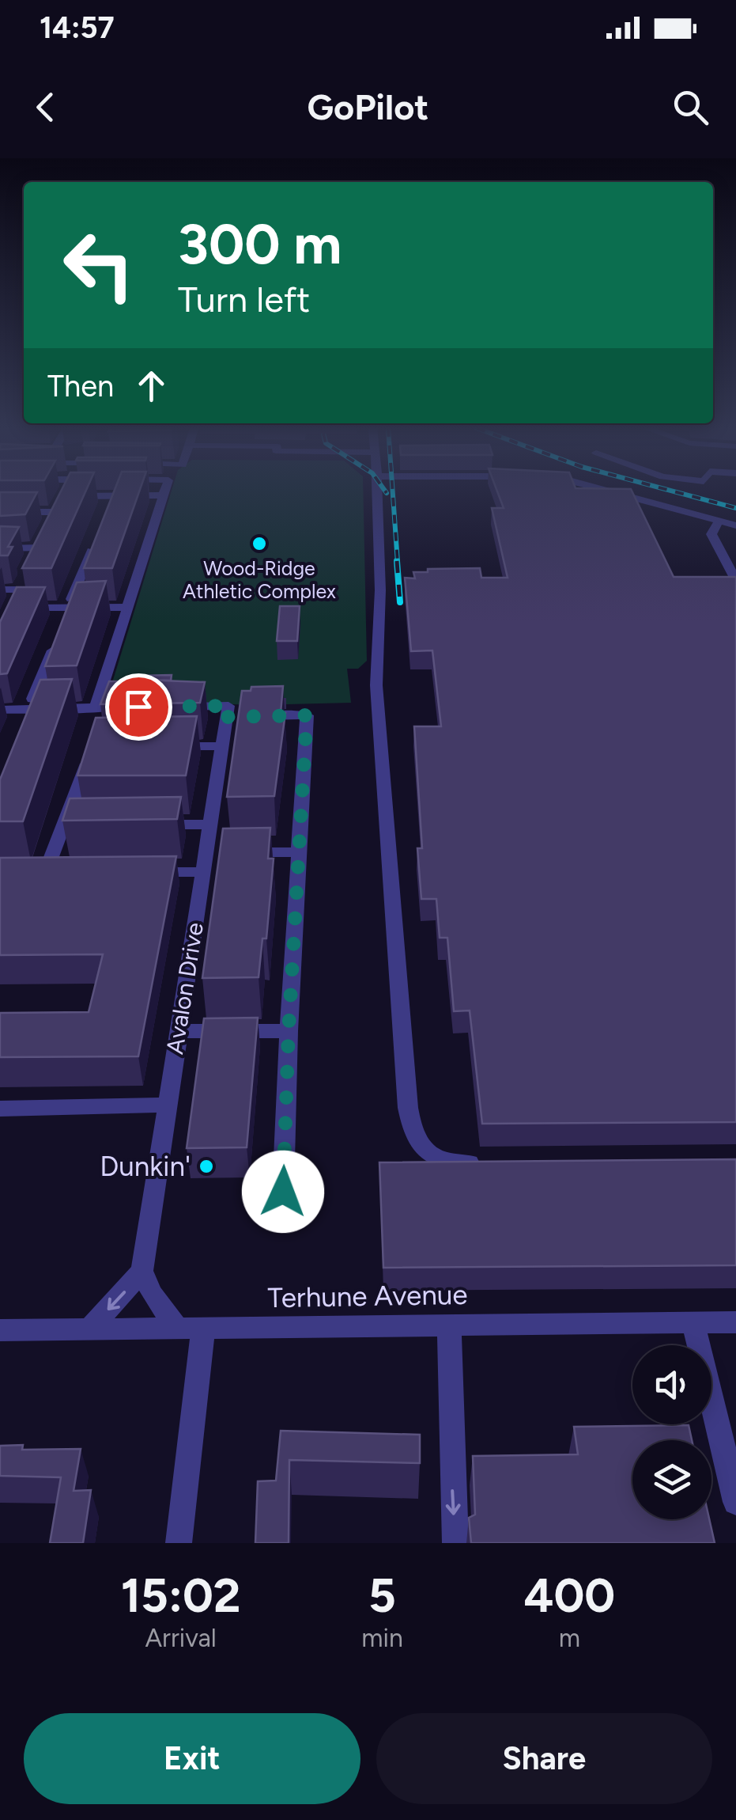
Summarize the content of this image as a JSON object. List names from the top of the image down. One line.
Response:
{"streets":{"street":["Avalon Drive","Terhune Avenue"]},"places":["Wood-Ridge Athletic Complex","Dunkin'"],"page":{"status":"14:57","header":"GoPilot","turn":["300 m","Turn left"],"then":"Then","eta":["15:02","Arrival","5","min","400","m"],"buttons":["Exit","Share"]}}
